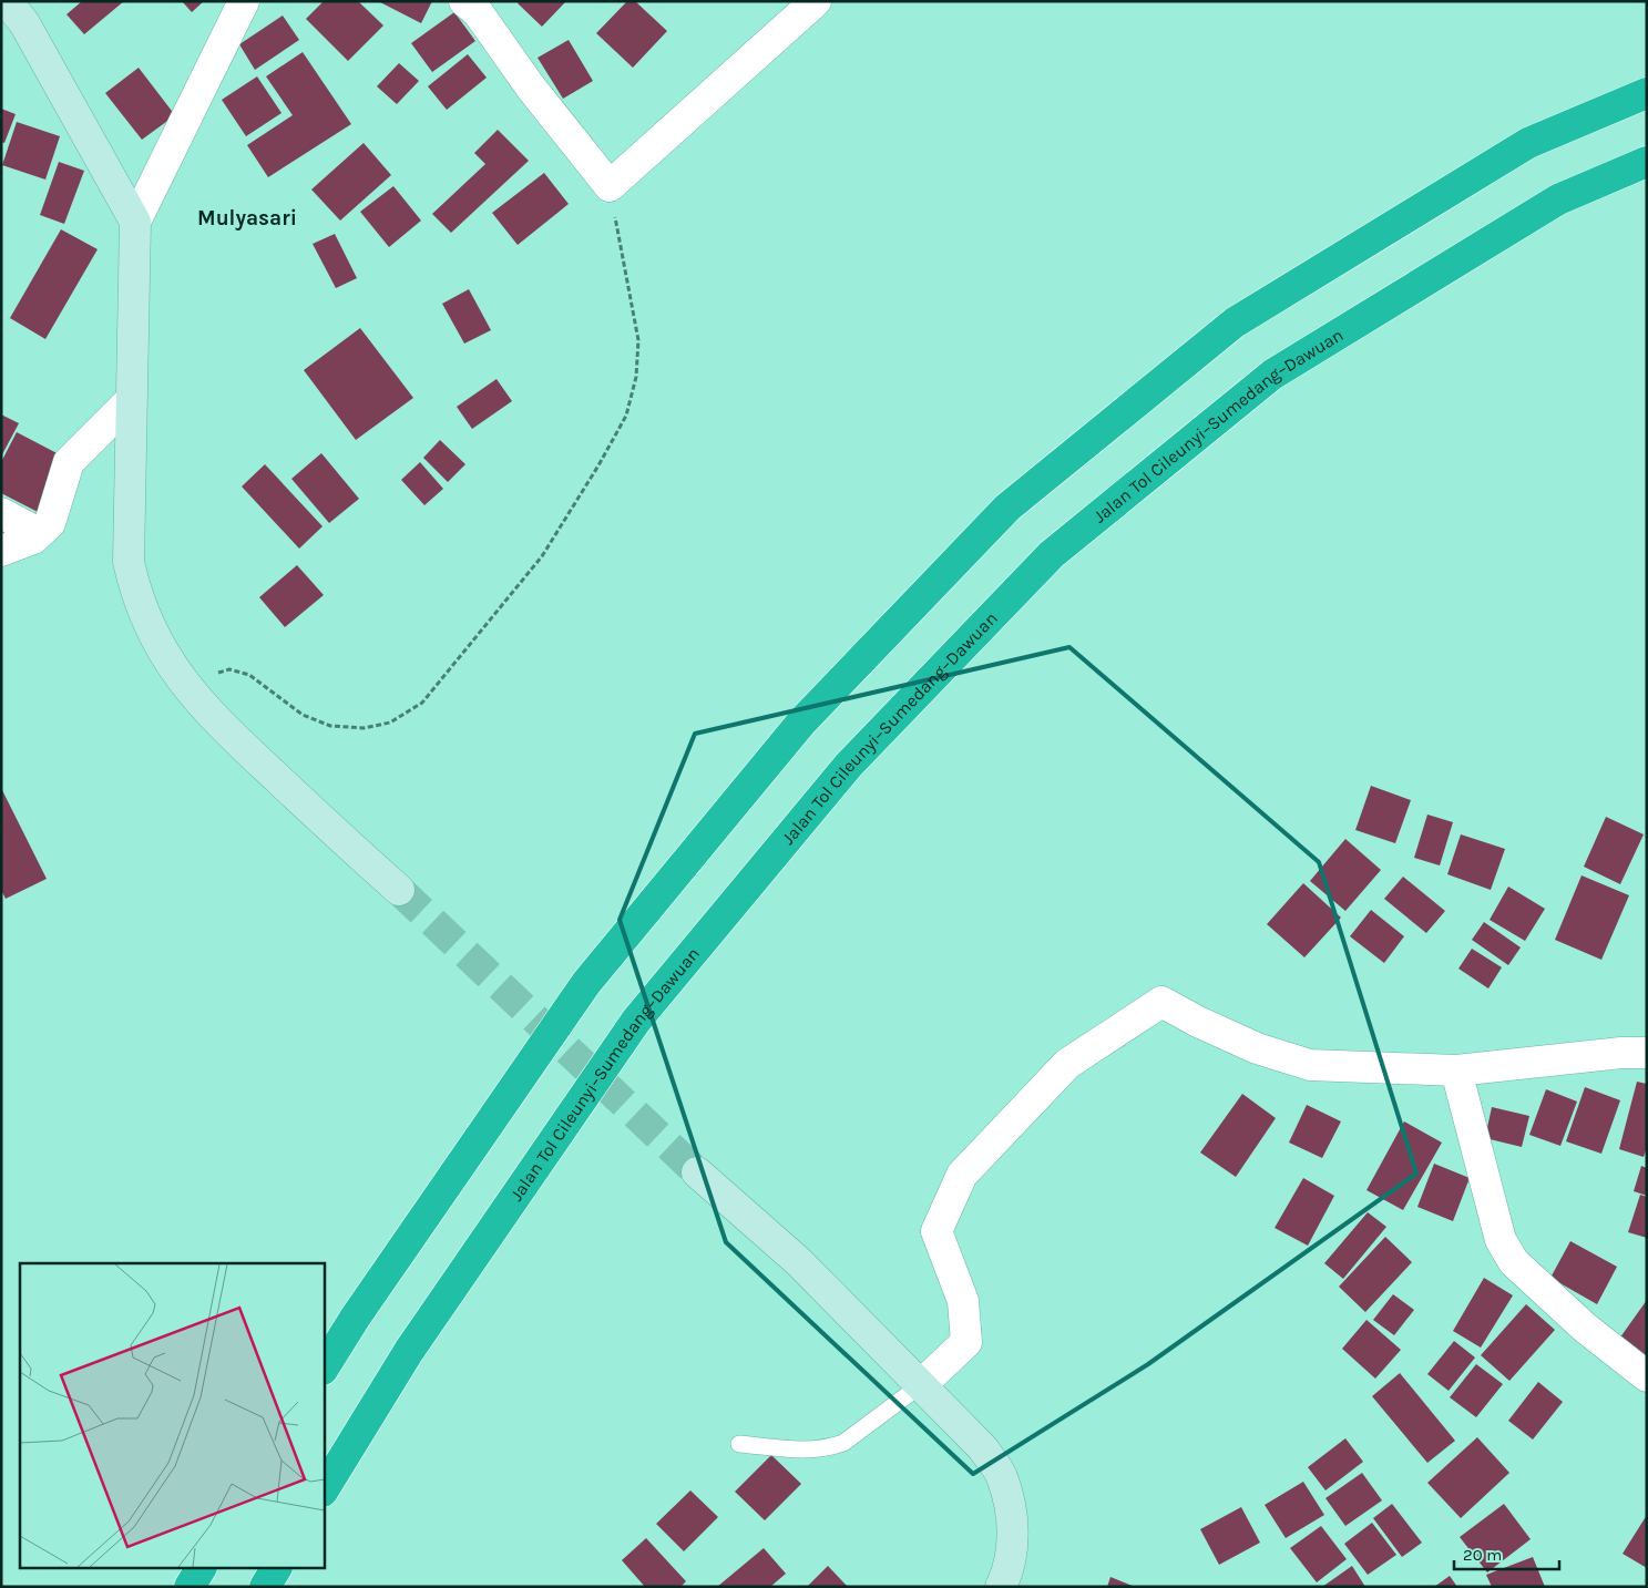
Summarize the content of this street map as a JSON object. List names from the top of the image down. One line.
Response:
{"streets":{"highway":["Jalan Tol Cileunyi–Sumedang–Dawuan"]},"districts":["Mulyasari"],"scale_bar":"20 m"}
